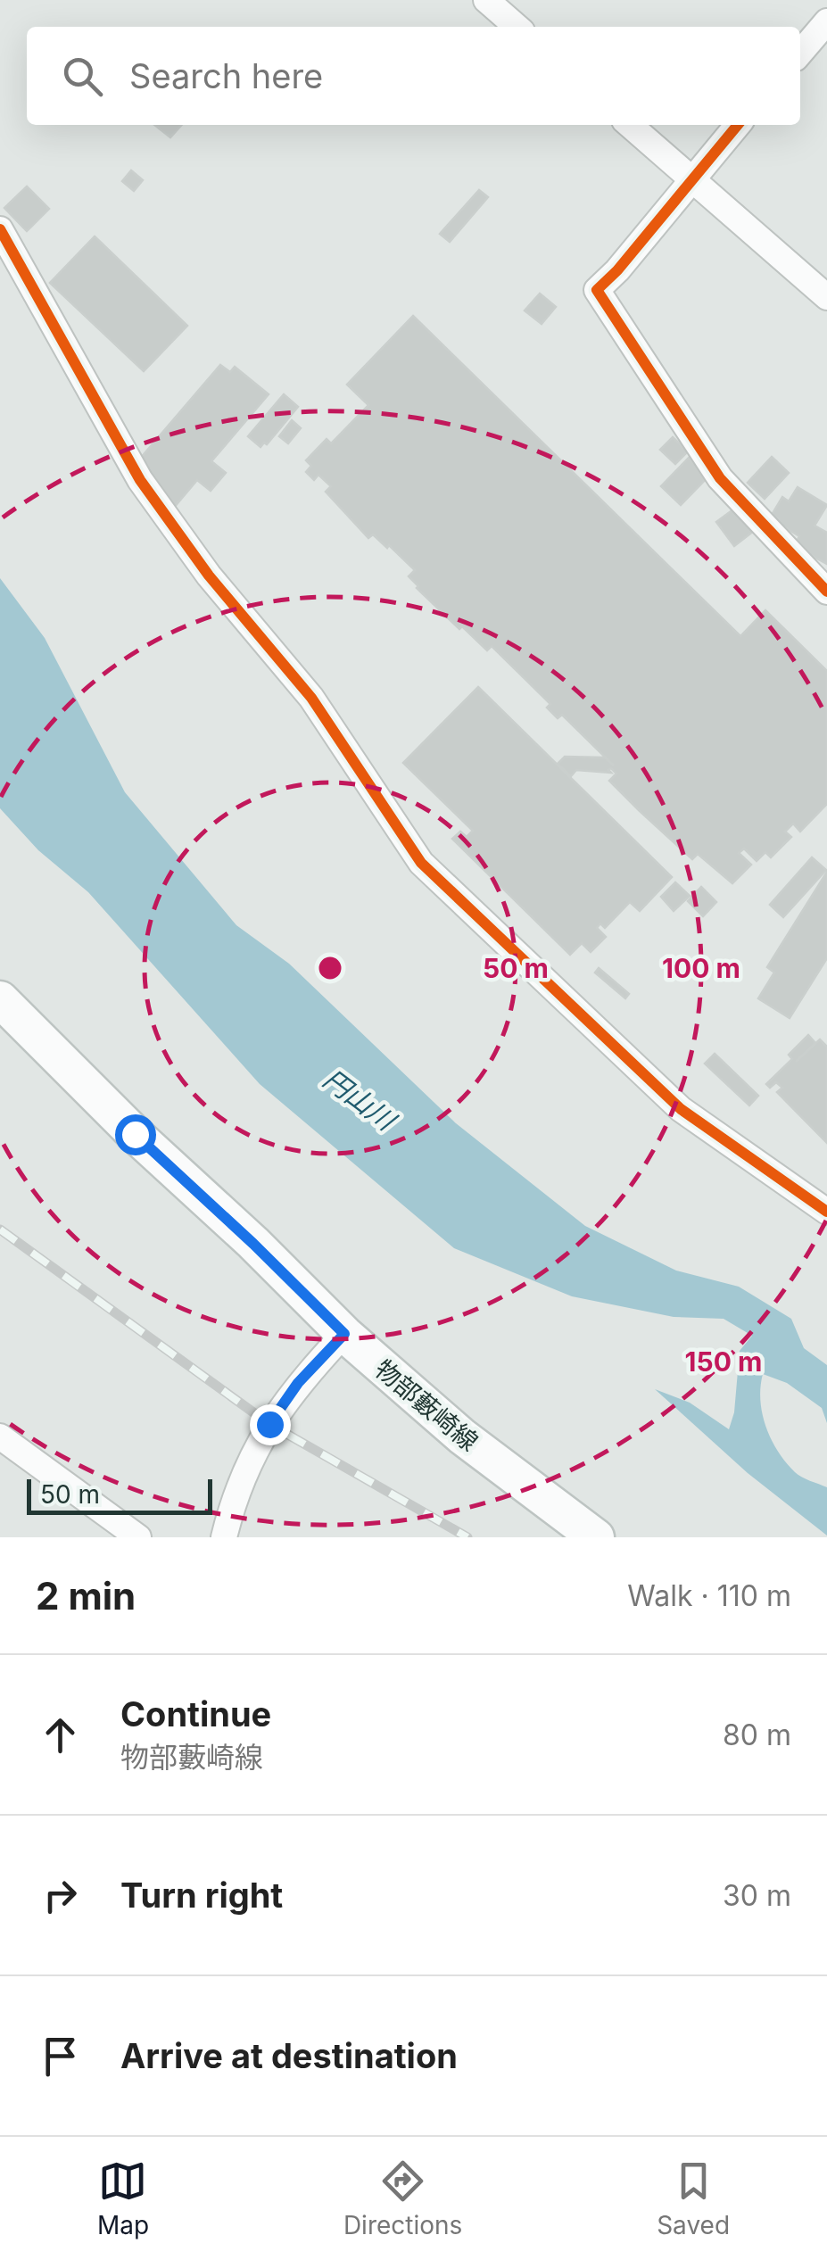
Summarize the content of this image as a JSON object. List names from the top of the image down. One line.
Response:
{"streets":{"main road":["物部藪崎線"]},"water":["円山川"],"scale_bar":"50 m","page":{"search":"Search here","scale":"50 m","heading":["2 min","Walk · 110 m"],"list":[["Continue","物部藪崎線","80 m"],["Turn right","30 m"],"Arrive at destination"],"nav":["Map","Directions","Saved"]},"rings":["50 m","100 m","150 m"]}
